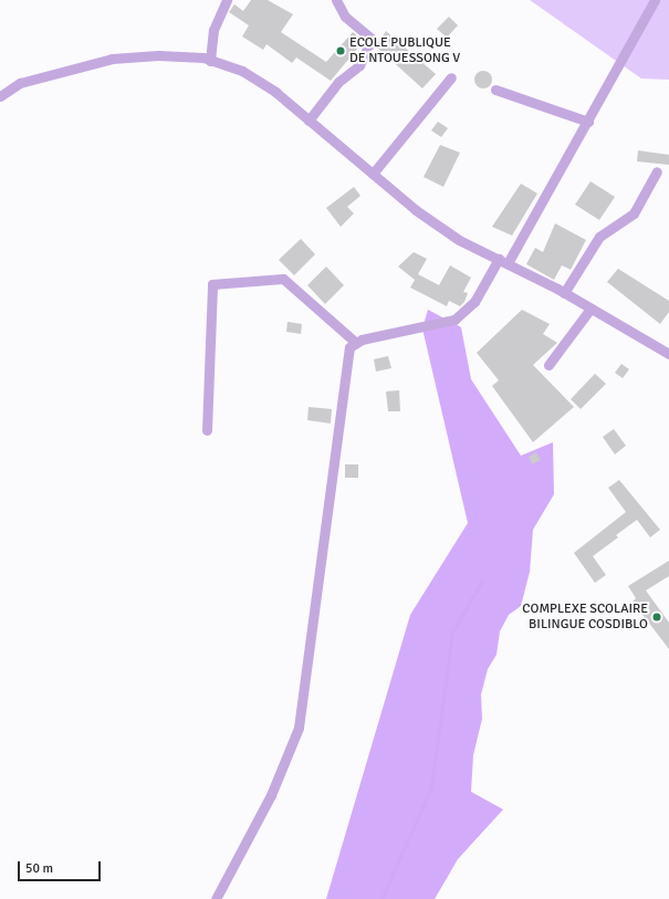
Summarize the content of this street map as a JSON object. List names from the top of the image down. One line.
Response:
{"places":["ECOLE PUBLIQUE DE NTOUESSONG V","COMPLEXE SCOLAIRE BILINGUE COSDIBLO"],"scale_bar":"50 m"}
